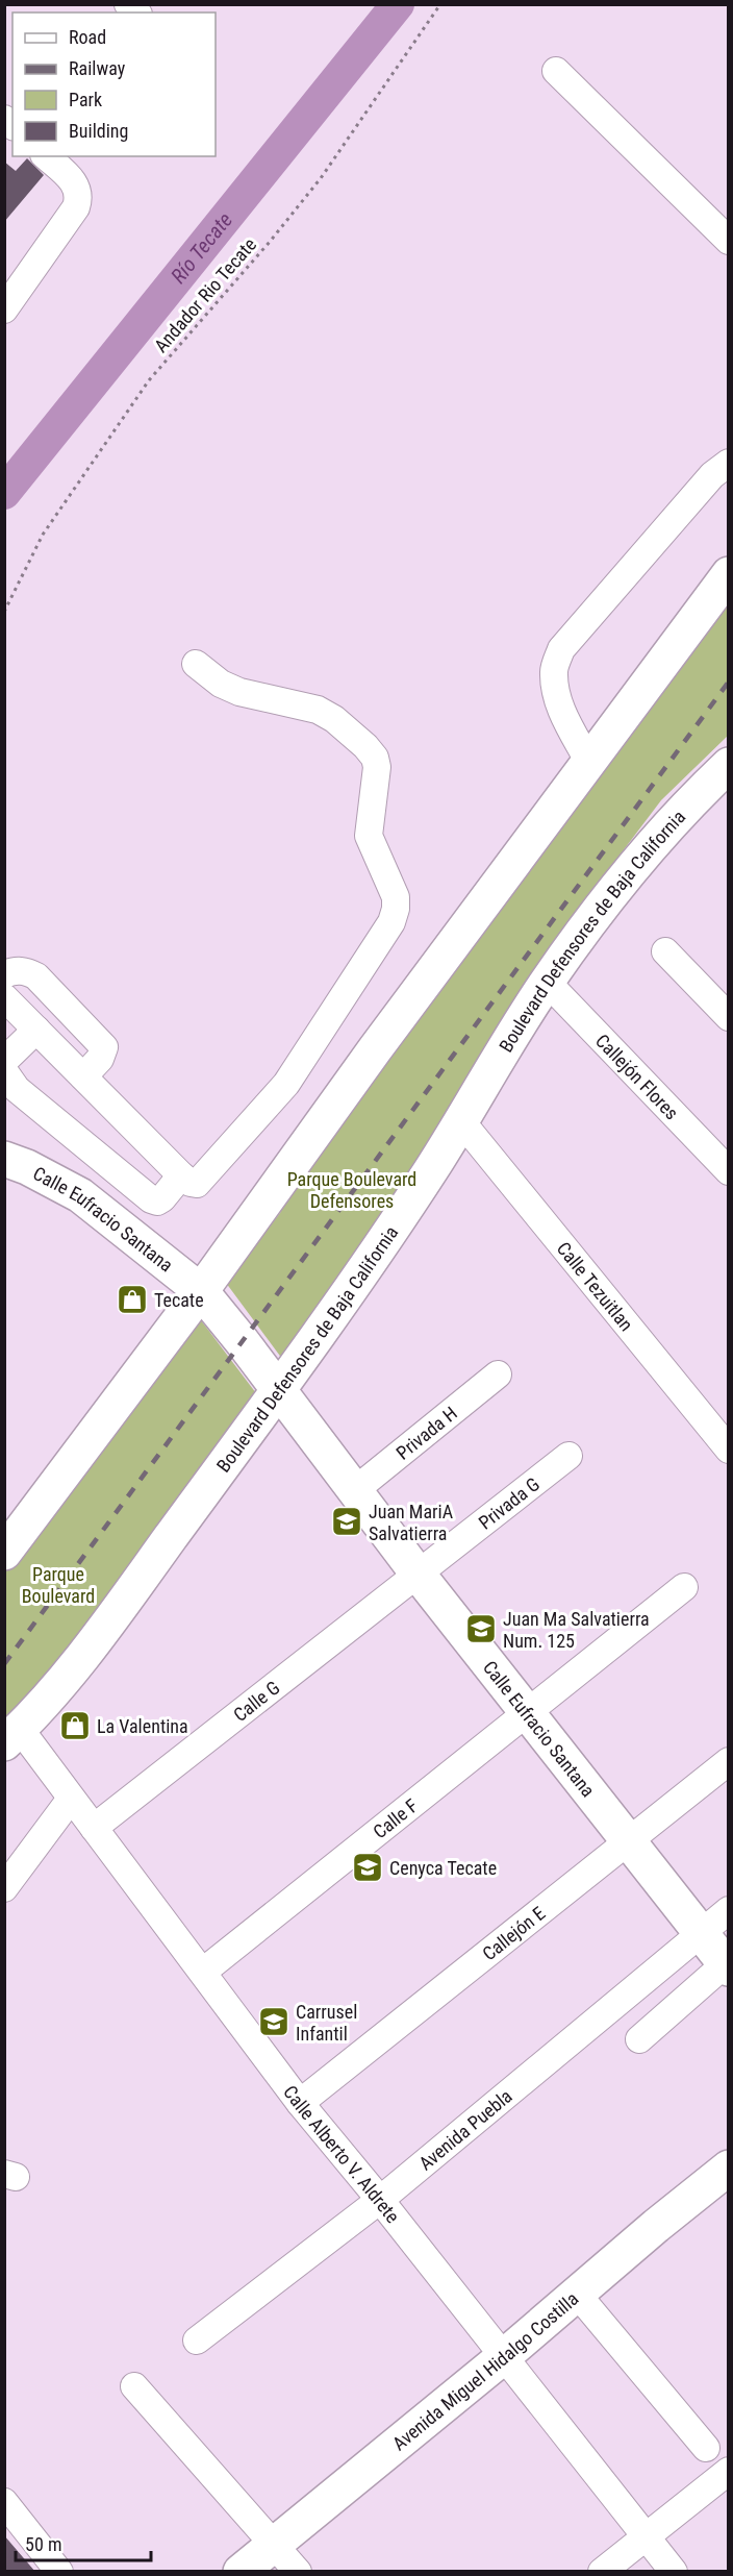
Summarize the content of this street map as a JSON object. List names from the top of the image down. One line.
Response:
{"streets":{"main road":["Boulevard Defensores de Baja California","Calle Eufracio Santana","Avenida Miguel Hidalgo Costilla"],"street":["Callejón Flores","Calle Tezuitlan","Privada H","Privada G","Calle G","Calle F","Callejón E","Avenida Puebla","Calle Alberto V. Aldrete"],"path":["Andador Rio Tecate"]},"crossings":[["Boulevard Defensores de Baja California","Callejón Flores"],["Boulevard Defensores de Baja California","Calle Eufracio Santana"],["Boulevard Defensores de Baja California","Calle Tezuitlan"],["Boulevard Defensores de Baja California","Calle Alberto V. Aldrete"],["Calle Eufracio Santana","Privada H"],["Calle Eufracio Santana","Privada G"],["Calle Eufracio Santana","Calle G"],["Calle Eufracio Santana","Calle F"],["Calle Eufracio Santana","Callejón E"],["Calle Eufracio Santana","Avenida Puebla"],["Privada G","Calle G"],["Calle G","Calle Alberto V. Aldrete"],["Calle F","Calle Alberto V. Aldrete"],["Callejón E","Calle Alberto V. Aldrete"],["Avenida Puebla","Calle Alberto V. Aldrete"],["Calle Alberto V. Aldrete","Avenida Miguel Hidalgo Costilla"]],"water":["Río Tecate"],"parks":["Parque Boulevard Defensores","Parque Boulevard"],"places":{"shop":["Tecate","La Valentina"],"school or university":["Juan MariA Salvatierra","Juan Ma Salvatierra Num. 125","Cenyca Tecate","Carrusel Infantil"]},"legend":["Road","Railway","Park","Building"],"scale_bar":"50 m"}
